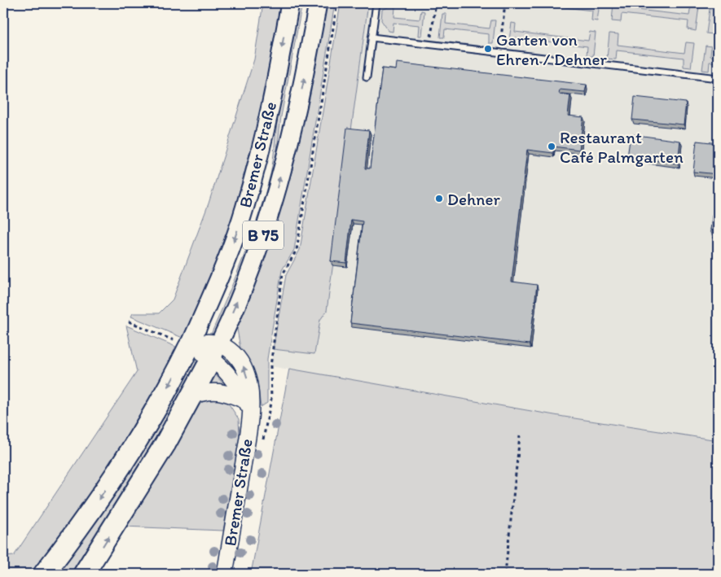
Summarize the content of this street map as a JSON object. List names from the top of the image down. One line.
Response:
{"streets":{"main road":["Bremer Straße","B 75"]},"places":["Garten von Ehren / Dehner","Restaurant Café Palmgarten","Dehner"]}
